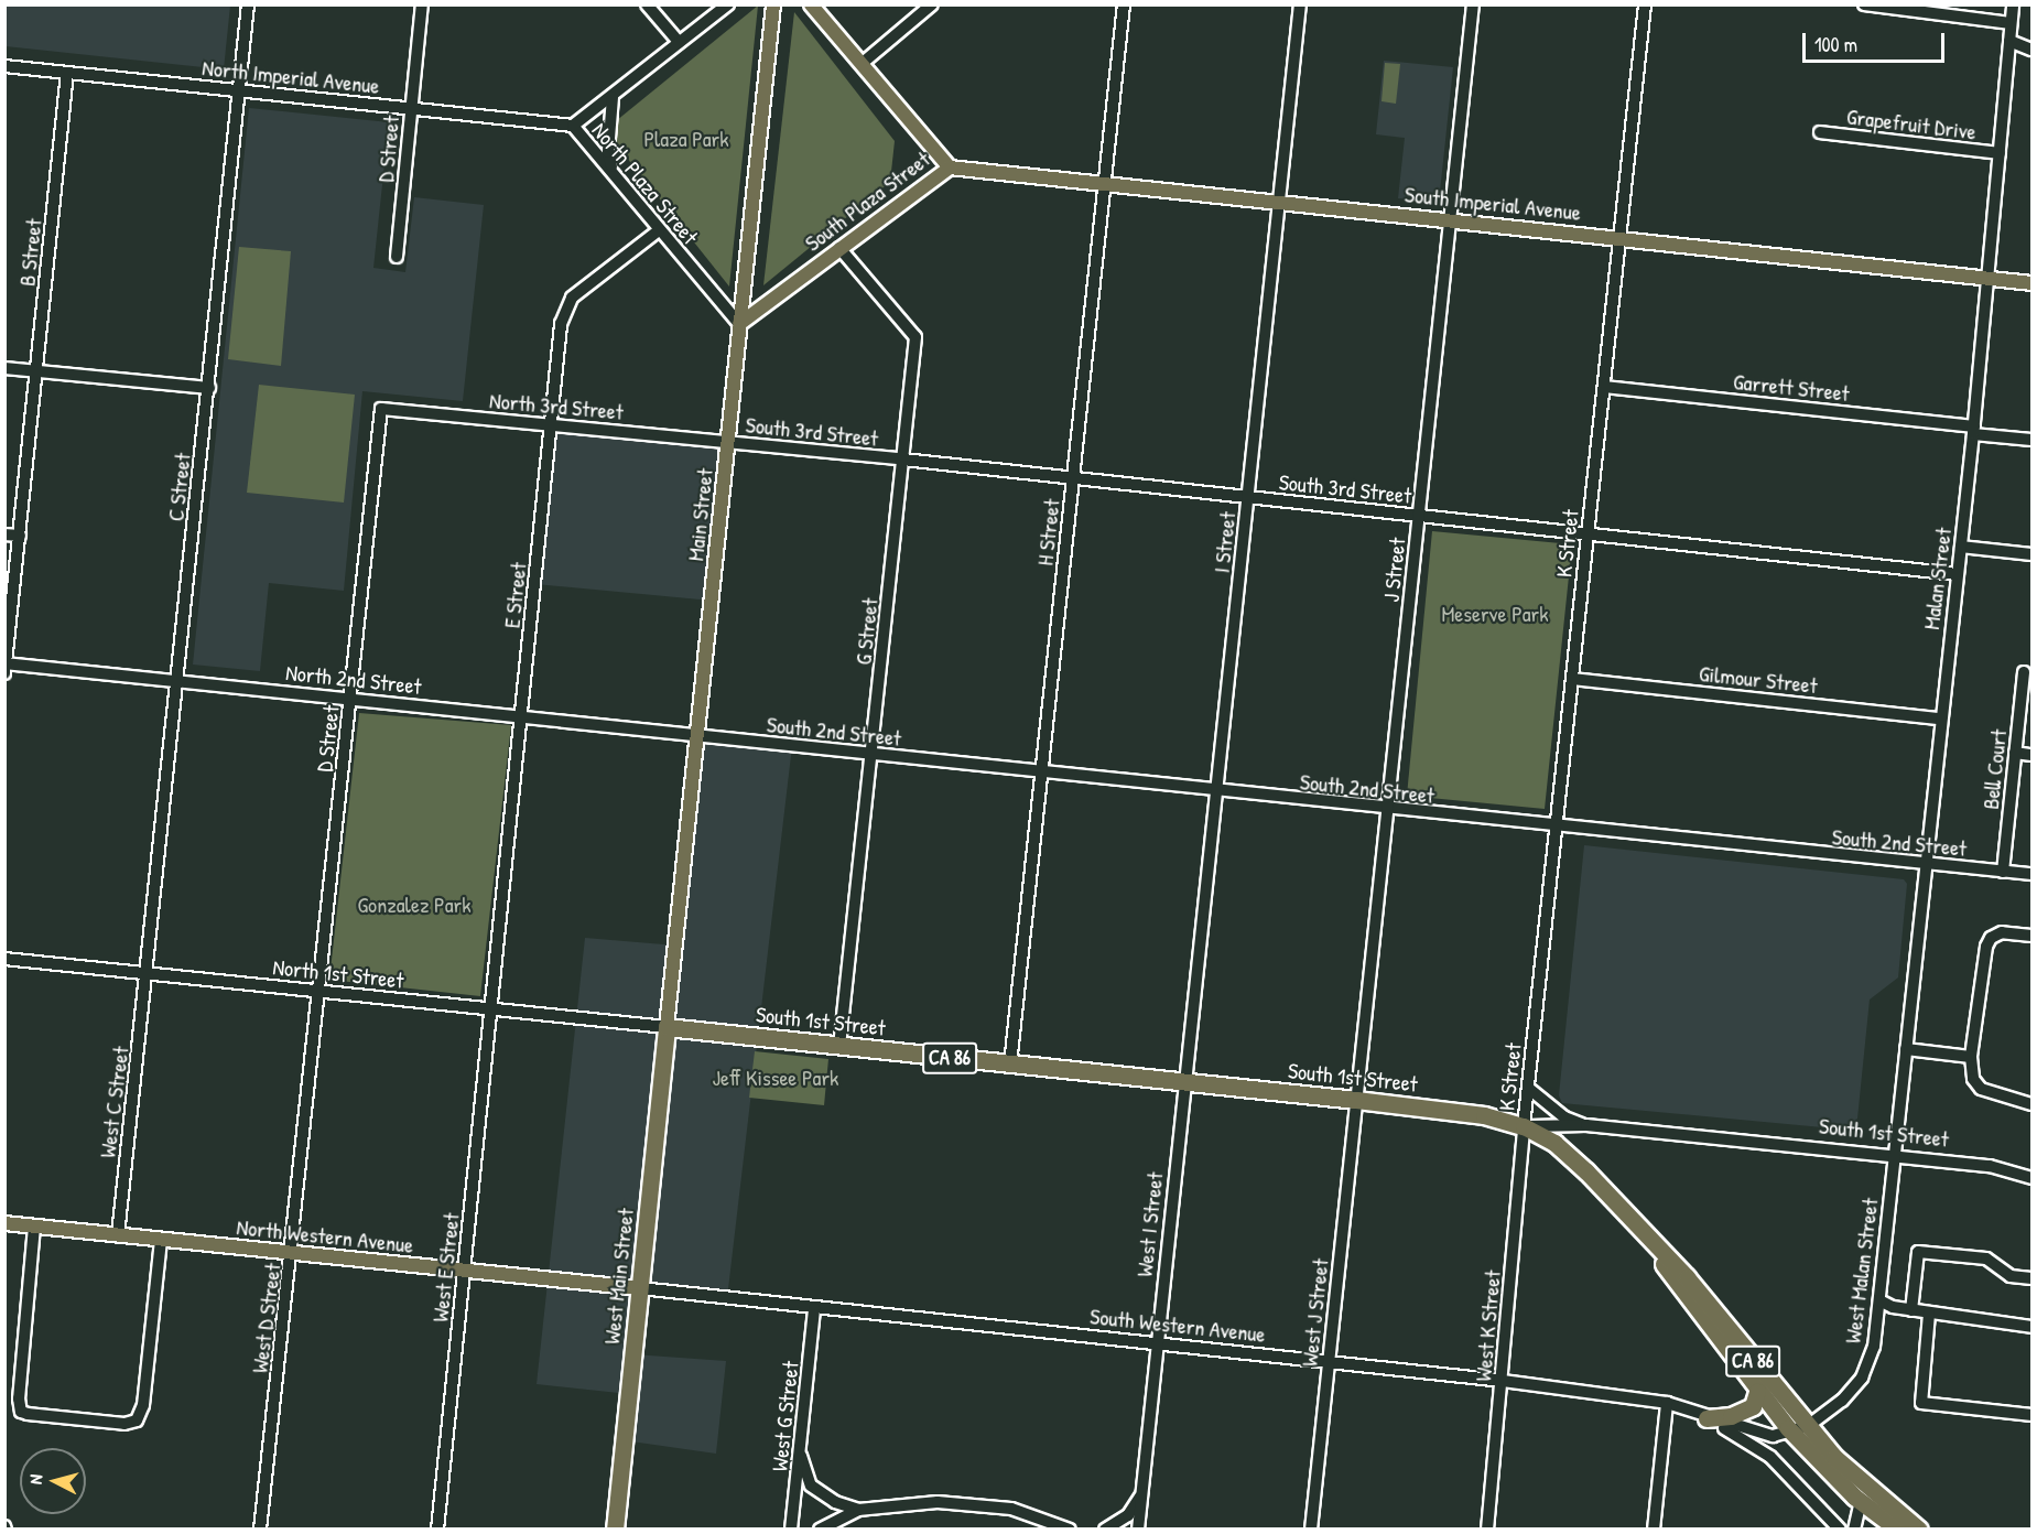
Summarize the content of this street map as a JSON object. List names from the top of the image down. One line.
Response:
{"streets":{"highway":["South 1st Street","CA 86","West Main Street"],"main road":["South Plaza Street","South Imperial Avenue","Main Street","North Western Avenue"],"street":["North Imperial Avenue","Grapefruit Drive","D Street","North Plaza Street","B Street","Garrett Street","North 3rd Street","South 3rd Street","C Street","H Street","I Street","K Street","J Street","Malan Street","E Street","G Street","North 2nd Street","Gilmour Street","South 2nd Street","Bell Court","North 1st Street","West C Street","West I Street","West E Street","West Malan Street","West J Street","West D Street","South Western Avenue","West K Street","West G Street"]},"crossings":[["North Imperial Avenue","D Street"],["North Imperial Avenue","North Plaza Street"],["North Imperial Avenue","B Street"],["North Imperial Avenue","C Street"],["Grapefruit Drive","Malan Street"],["D Street","North 3rd Street"],["D Street","North 2nd Street"],["D Street","North 1st Street"],["D Street","West D Street"],["North Plaza Street","South Plaza Street"],["North Plaza Street","Main Street"],["North Plaza Street","E Street"],["South Plaza Street","South Imperial Avenue"],["South Plaza Street","Main Street"],["South Plaza Street","G Street"],["South Imperial Avenue","H Street"],["South Imperial Avenue","I Street"],["South Imperial Avenue","K Street"],["South Imperial Avenue","J Street"],["South Imperial Avenue","Malan Street"],["B Street","North 2nd Street"],["Garrett Street","K Street"],["Garrett Street","Malan Street"],["North 3rd Street","South 3rd Street"],["North 3rd Street","Main Street"],["North 3rd Street","E Street"],["South 3rd Street","Main Street"],["South 3rd Street","H Street"],["South 3rd Street","I Street"],["South 3rd Street","K Street"],["South 3rd Street","J Street"],["South 3rd Street","Malan Street"],["South 3rd Street","G Street"],["C Street","North 2nd Street"],["C Street","North 1st Street"],["C Street","West C Street"],["Main Street","North 2nd Street"],["Main Street","South 2nd Street"],["Main Street","North 1st Street"],["Main Street","South 1st Street"],["Main Street","West Main Street"],["H Street","South 2nd Street"],["H Street","South 1st Street"],["I Street","South 2nd Street"],["I Street","South 1st Street"],["I Street","West I Street"],["K Street","Gilmour Street"],["K Street","South 2nd Street"],["K Street","South 1st Street"],["K Street","CA 86"],["K Street","West K Street"],["J Street","South 2nd Street"],["J Street","South 1st Street"],["J Street","West J Street"],["Malan Street","Gilmour Street"],["Malan Street","South 2nd Street"],["Malan Street","South 1st Street"],["Malan Street","West Malan Street"],["E Street","North 2nd Street"],["E Street","North 1st Street"],["E Street","West E Street"],["G Street","South 2nd Street"],["G Street","South 1st Street"],["North 2nd Street","South 2nd Street"],["South 2nd Street","Bell Court"],["North 1st Street","South 1st Street"],["North 1st Street","West C Street"],["North 1st Street","West E Street"],["North 1st Street","West Main Street"],["North 1st Street","West D Street"],["South 1st Street","CA 86"],["South 1st Street","West I Street"],["South 1st Street","West Malan Street"],["South 1st Street","West Main Street"],["South 1st Street","West J Street"],["South 1st Street","West K Street"],["CA 86","West Malan Street"],["CA 86","South Western Avenue"],["CA 86","West K Street"],["West C Street","North Western Avenue"],["West I Street","South Western Avenue"],["North Western Avenue","West E Street"],["North Western Avenue","West Main Street"],["North Western Avenue","West D Street"],["North Western Avenue","South Western Avenue"],["West Malan Street","South Western Avenue"],["West Main Street","South Western Avenue"],["West J Street","South Western Avenue"],["South Western Avenue","West K Street"],["South Western Avenue","West G Street"]],"parks":["Plaza Park","Meserve Park","Gonzalez Park","Jeff Kissee Park"],"scale_bar":"100 m","north":"left"}
